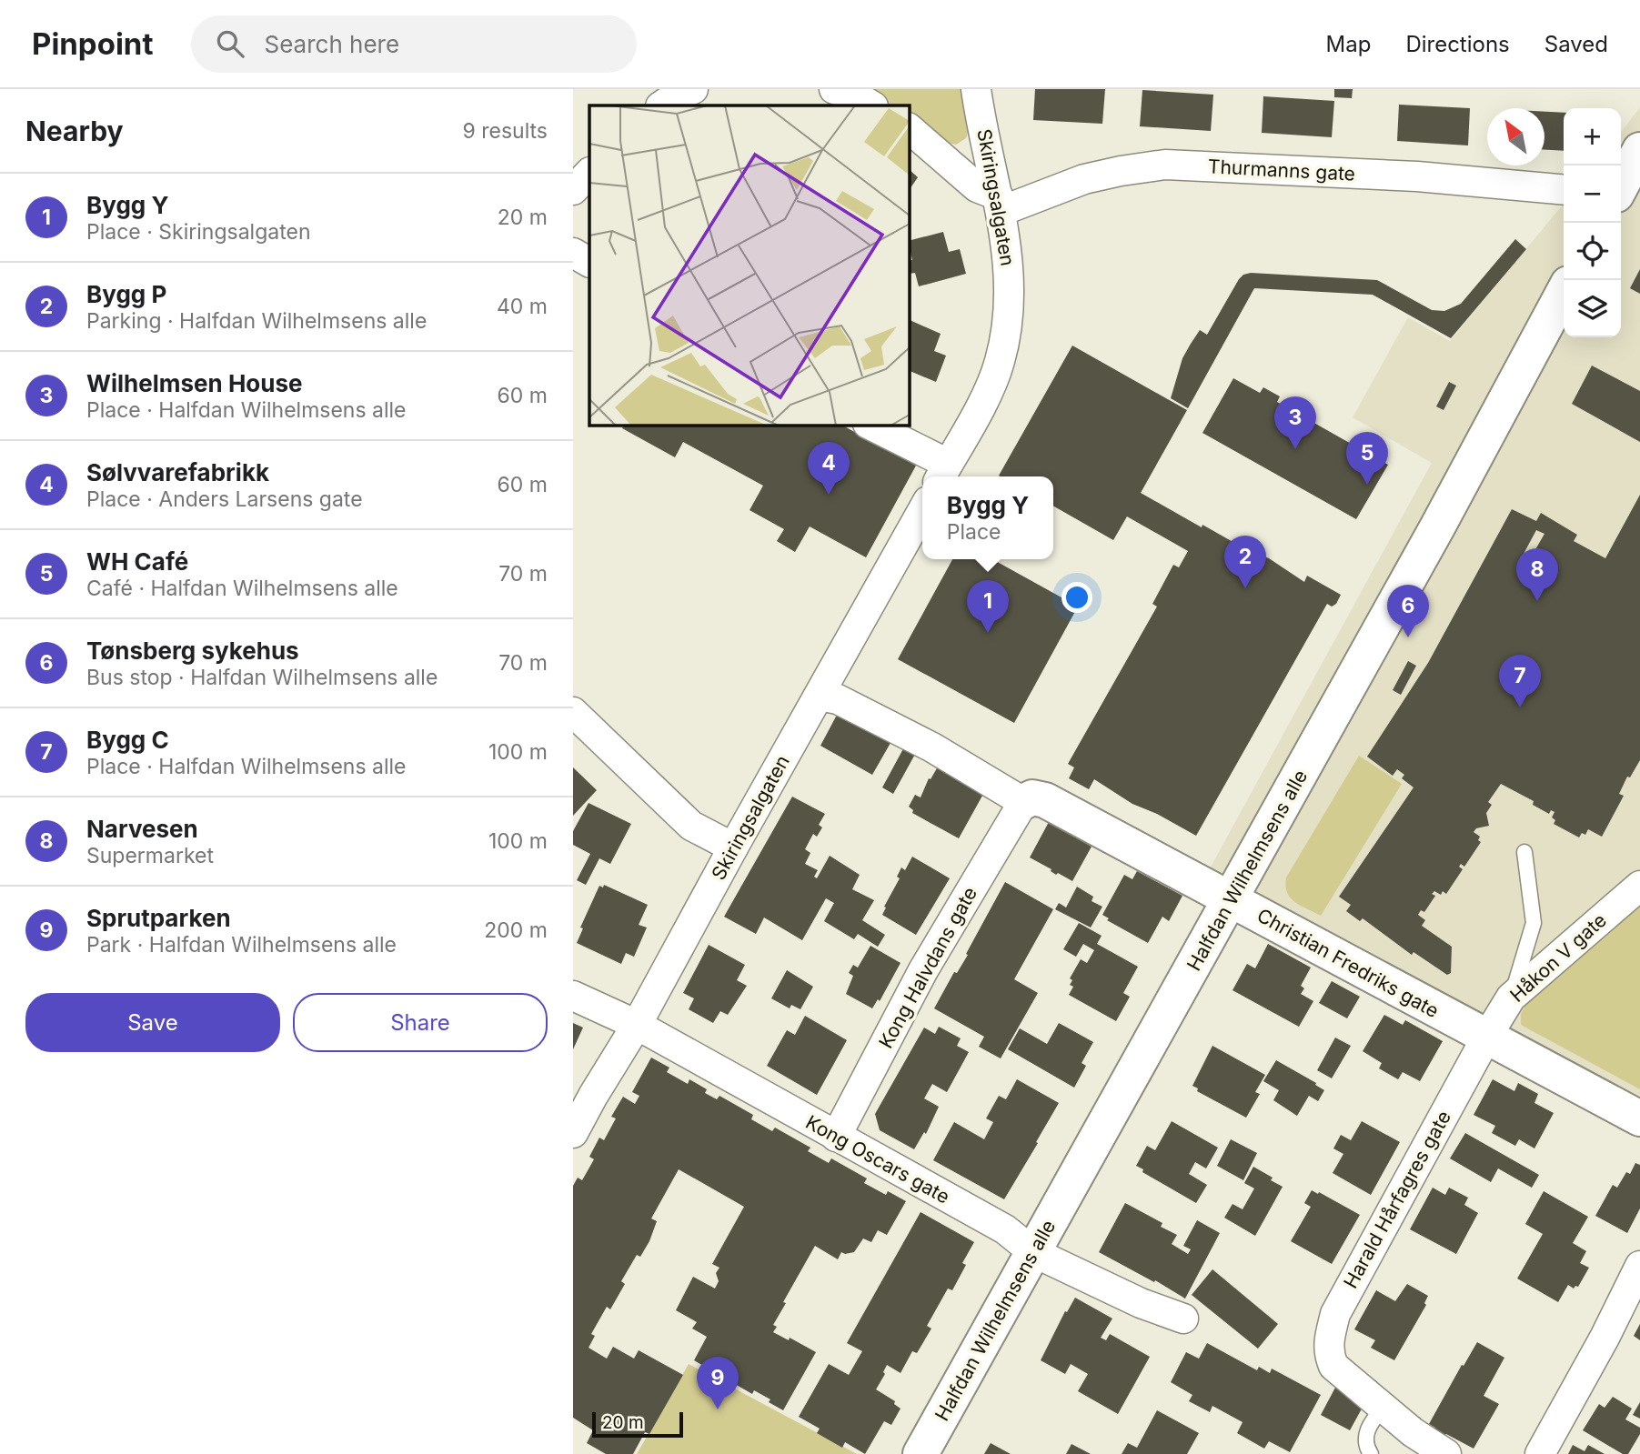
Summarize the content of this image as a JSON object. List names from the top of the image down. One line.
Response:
{"streets":{"main road":["Halfdan Wilhelmsens alle","Christian Fredriks gate"],"street":["Thurmanns gate","Skiringsalgaten","Håkon V gate","Kong Halvdans gate","Kong Oscars gate","Harald Hårfagres gate"]},"crossings":[["Thurmanns gate","Skiringsalgaten"],["Skiringsalgaten","Christian Fredriks gate"],["Skiringsalgaten","Kong Oscars gate"],["Halfdan Wilhelmsens alle","Christian Fredriks gate"],["Halfdan Wilhelmsens alle","Kong Oscars gate"],["Håkon V gate","Christian Fredriks gate"],["Håkon V gate","Harald Hårfagres gate"],["Christian Fredriks gate","Kong Halvdans gate"],["Christian Fredriks gate","Harald Hårfagres gate"],["Kong Halvdans gate","Kong Oscars gate"]],"scale_bar":"20 m","north":"top left","page":{"header":"Pinpoint","search":"Search here","nav":["Map","Directions","Saved"],"heading":["Nearby","9 results"],"map_buttons":["+","−"],"list":[{"mark":"1","name":"Bygg Y","note":"Place · Skiringsalgaten","value":"20 m"},{"mark":"2","name":"Bygg P","note":"Parking · Halfdan Wilhelmsens alle","value":"40 m"},{"mark":"3","name":"Wilhelmsen House","note":"Place · Halfdan Wilhelmsens alle","value":"60 m"},{"mark":"4","name":"Sølvvarefabrikk","note":"Place · Anders Larsens gate","value":"60 m"},{"mark":"5","name":"WH Café","note":"Café · Halfdan Wilhelmsens alle","value":"70 m"},{"mark":"6","name":"Tønsberg sykehus","note":"Bus stop · Halfdan Wilhelmsens alle","value":"70 m"},{"mark":"7","name":"Bygg C","note":"Place · Halfdan Wilhelmsens alle","value":"100 m"},{"mark":"8","name":"Narvesen","note":"Supermarket","value":"100 m"},{"mark":"9","name":"Sprutparken","note":"Park · Halfdan Wilhelmsens alle","value":"200 m"}],"pins":["3","5","4","2","8","1","6","7","9"],"popup":["Bygg Y","Place"],"buttons":["Save","Share"],"scale":"20 m"}}
